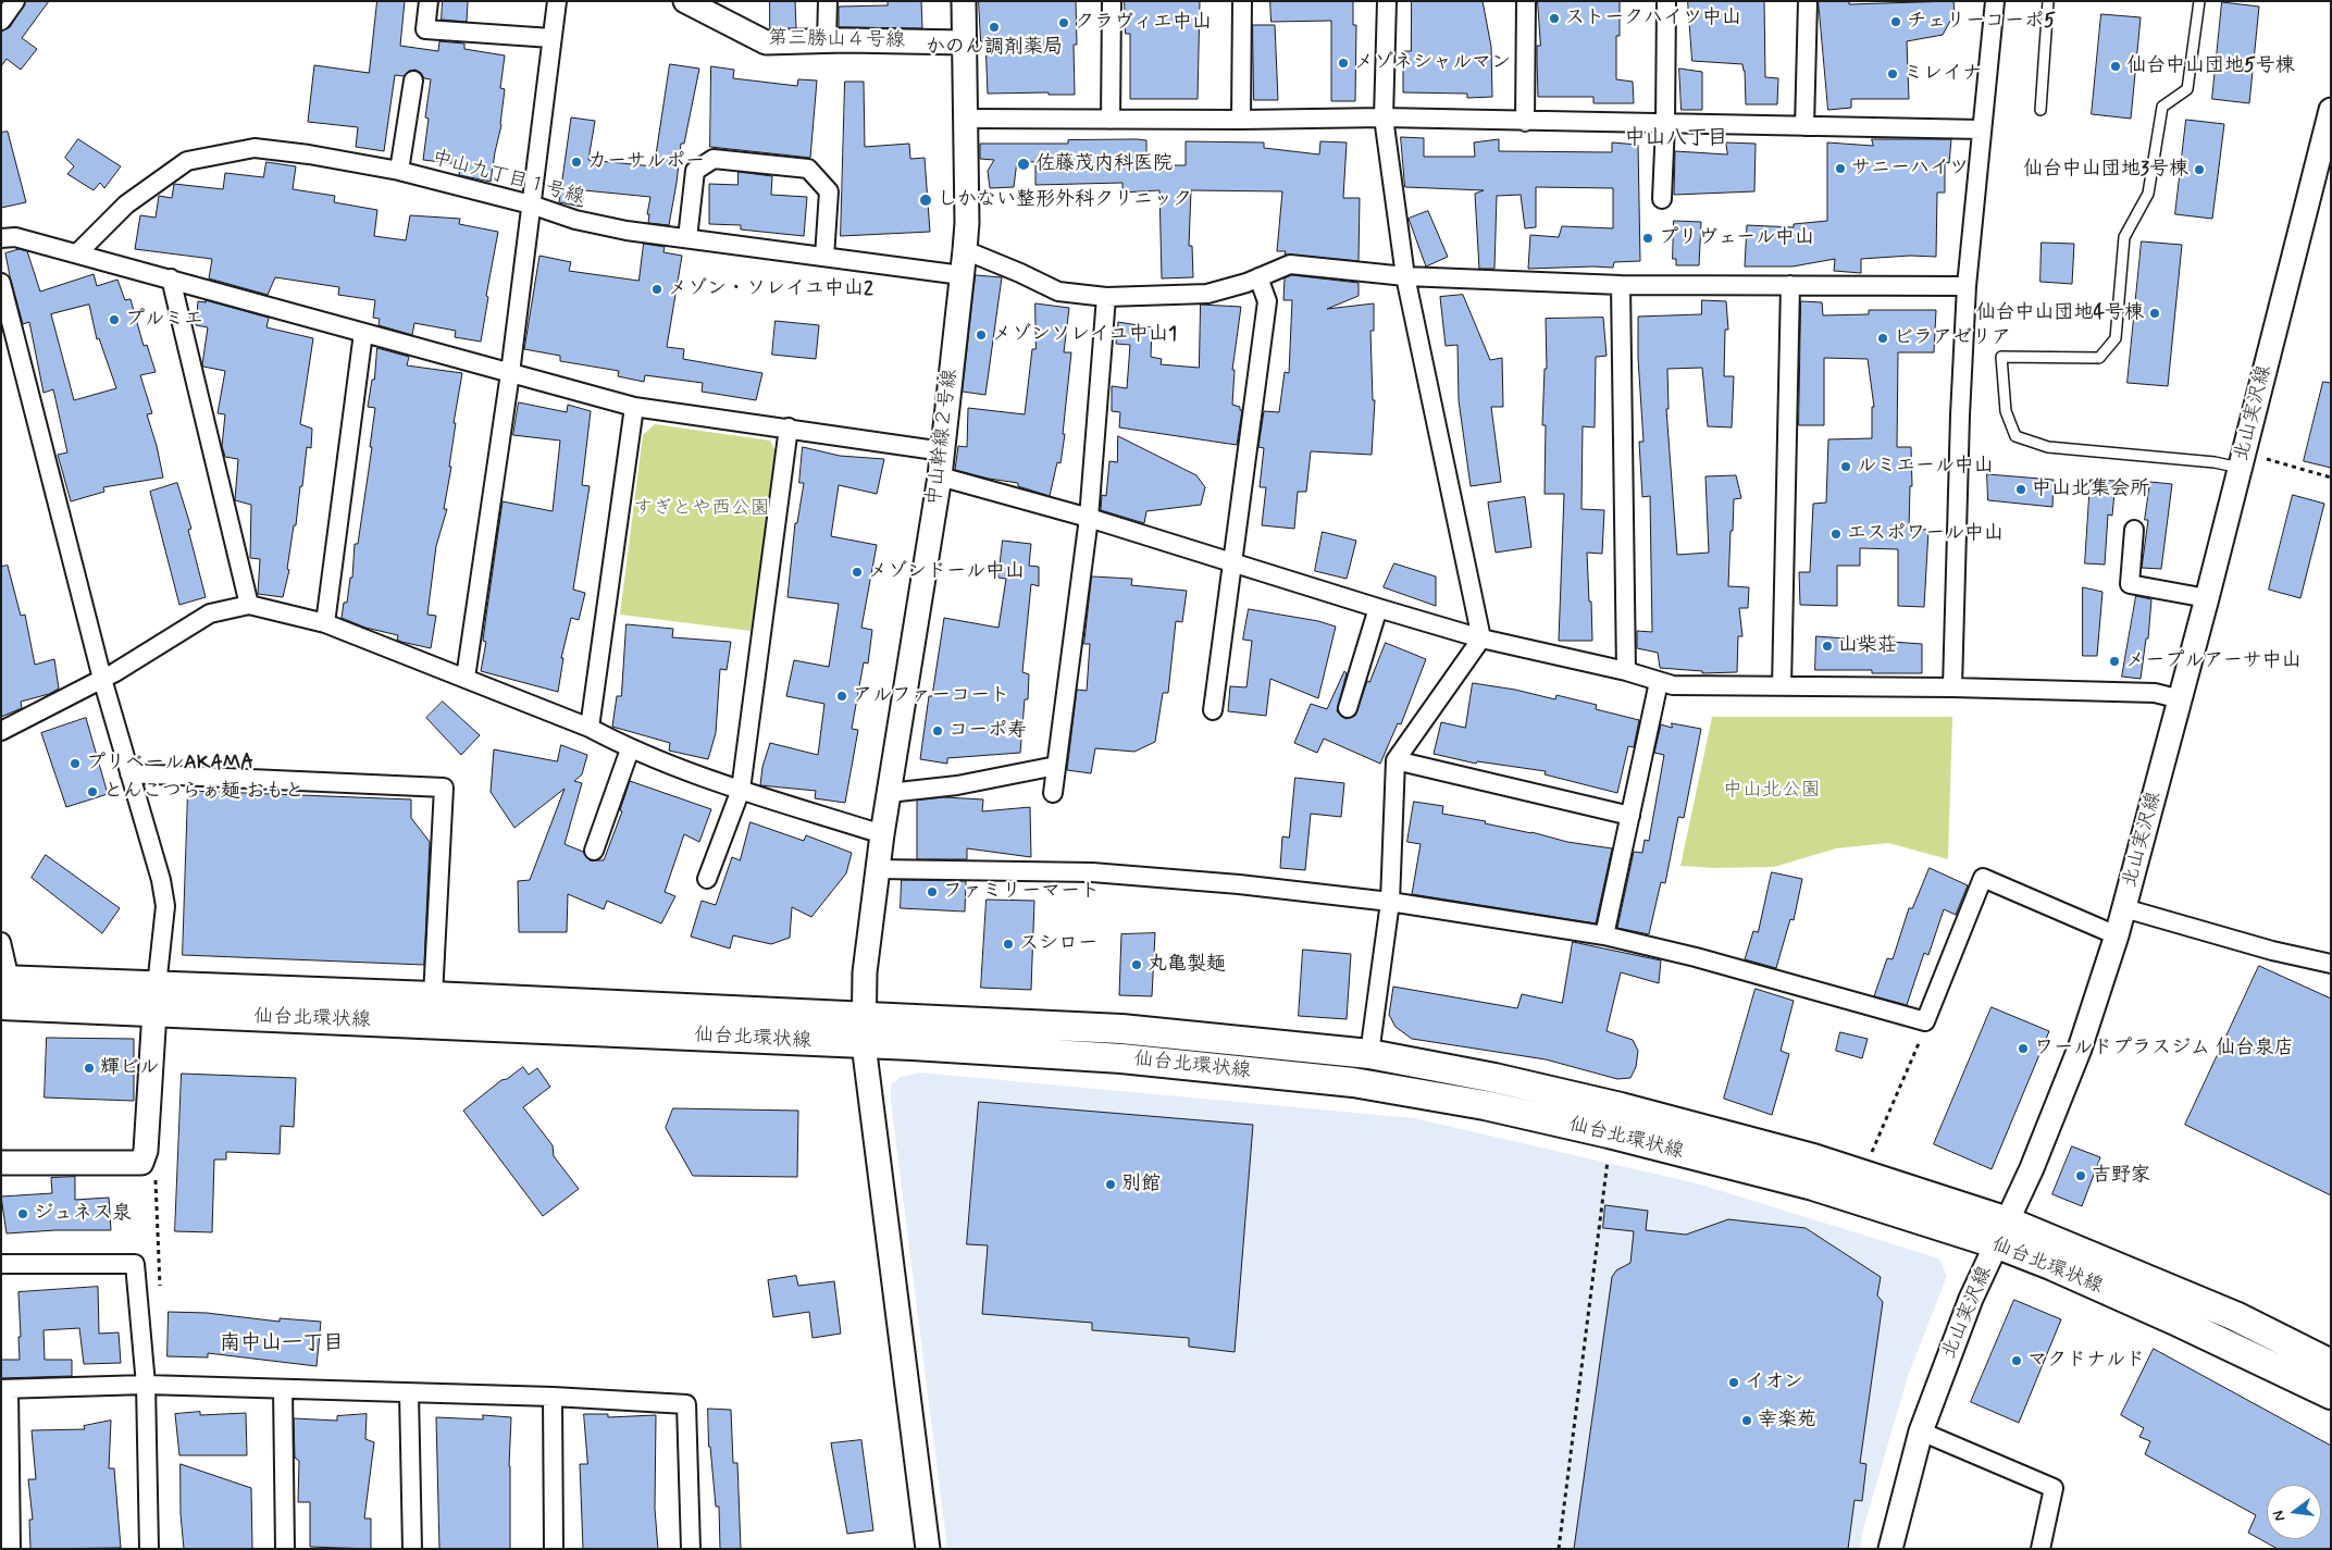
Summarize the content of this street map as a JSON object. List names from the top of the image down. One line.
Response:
{"streets":{"main road":["仙台北環状線"],"street":["第三勝山４号線","中山九丁目１号線","北山実沢線","中山幹線２号線"]},"crossings":[["第三勝山４号線","中山幹線２号線"],["中山九丁目１号線","中山幹線２号線"],["北山実沢線","仙台北環状線"],["中山幹線２号線","仙台北環状線"]],"districts":["中山八丁目","南中山一丁目"],"parks":["すぎとや西公園","中山北公園"],"places":["ストークハイツ中山","チェリーコーポ5","クラヴィエ中山","かのん調剤薬局","メゾネシャルマン","仙台中山団地5号棟","ミレイナ","カーサルポー","佐藤茂内科医院","サニーハイツ","仙台中山団地3号棟","しかない整形外科クリニック","プリヴェール中山","メゾン・ソレイユ中山2","仙台中山団地4号棟","プルミエ","メゾンソレイユ中山1","ビラアゼリア","ルミエール中山","中山北集会所","エスポワール中山","メゾンドール中山","山柴荘","メープルアーサ中山","アルファーコート","コーポ寿","プリベールAKAMA","とんこつらぁ麺 おもと","ファミリーマート","スシロー","丸亀製麺","ワールドプラスジム 仙台泉店","輝ビル","吉野家","別館","ジュネス泉","マクドナルド","イオン","幸楽苑"],"north":"left"}
